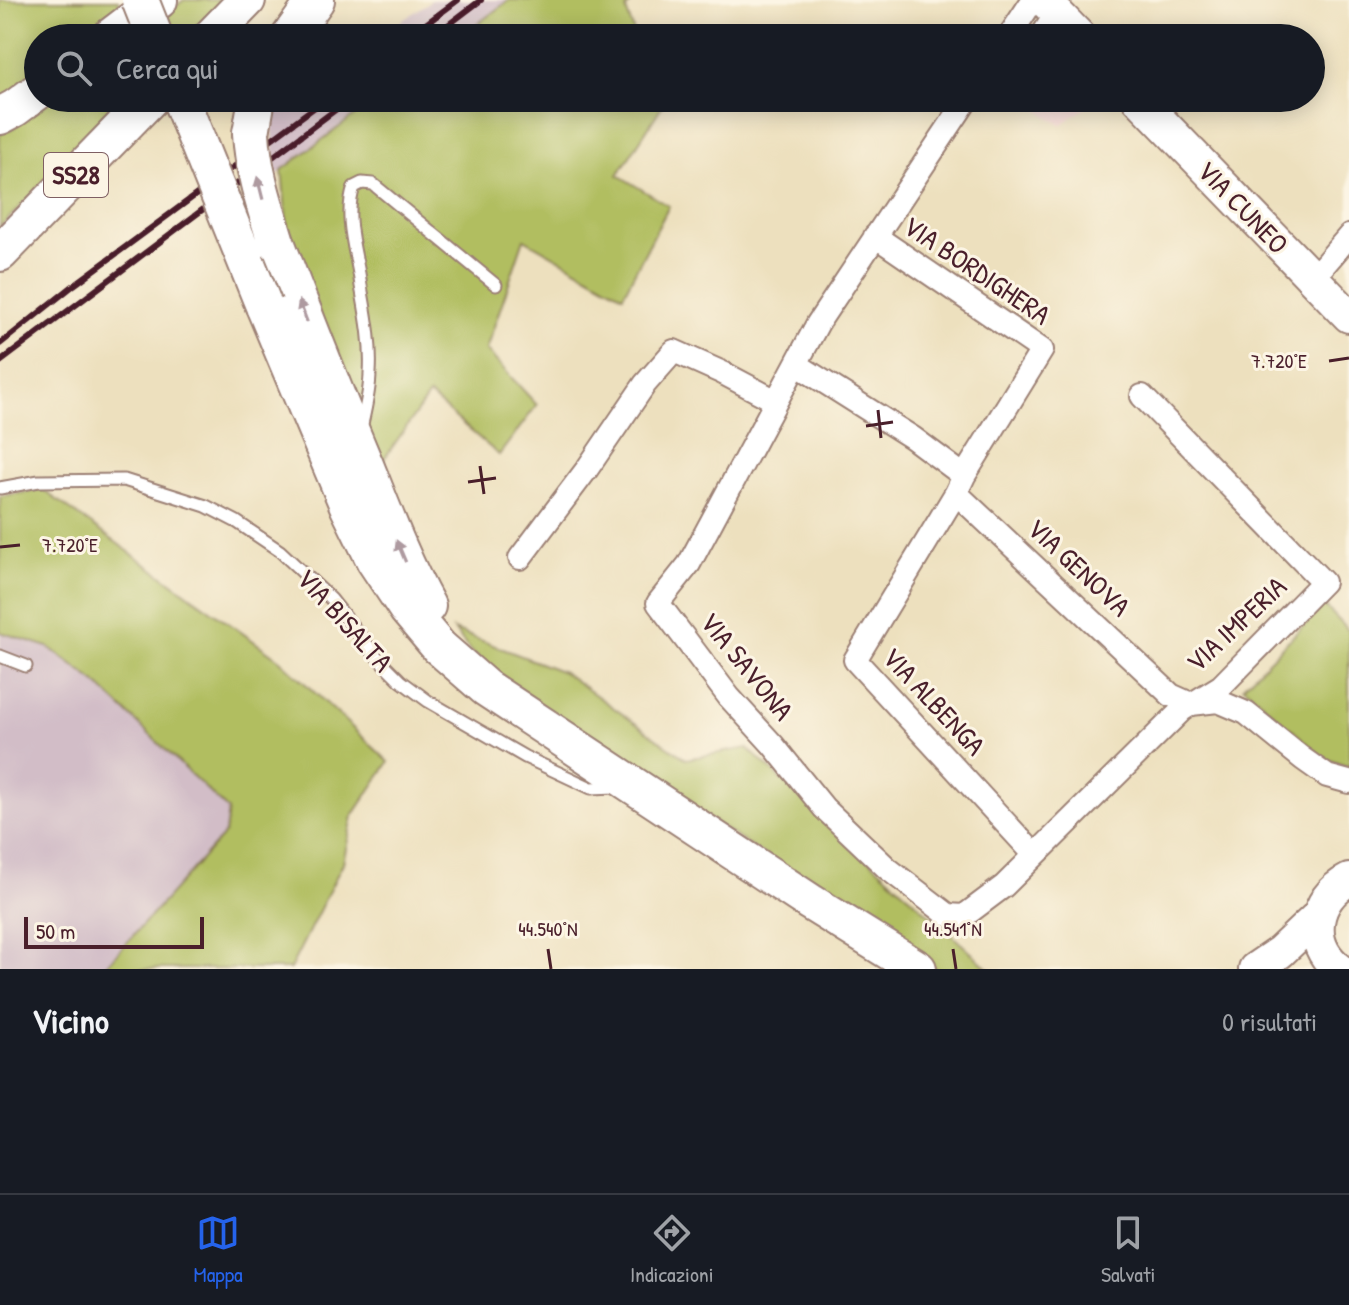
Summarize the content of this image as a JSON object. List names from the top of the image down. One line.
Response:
{"streets":{"main road":["SS28","VIA CUNEO"],"street":["VIA BORDIGHERA","VIA GENOVA","VIA IMPERIA","VIA SAVONA","VIA ALBENGA"],"lane":["VIA BISALTA"]},"crossings":[["VIA BORDIGHERA","VIA GENOVA"],["VIA BORDIGHERA","VIA SAVONA"],["VIA BORDIGHERA","VIA ALBENGA"],["VIA GENOVA","VIA IMPERIA"],["VIA GENOVA","VIA SAVONA"],["VIA GENOVA","VIA ALBENGA"],["VIA IMPERIA","VIA SAVONA"],["VIA IMPERIA","VIA ALBENGA"]],"scale_bar":"50 m","page":{"search":"Cerca qui","scale":"50 m","heading":["Vicino","0 risultati"],"nav":["Mappa","Indicazioni","Salvati"]},"coordinates":["7.720°E","44.540°N","44.541°N"]}
